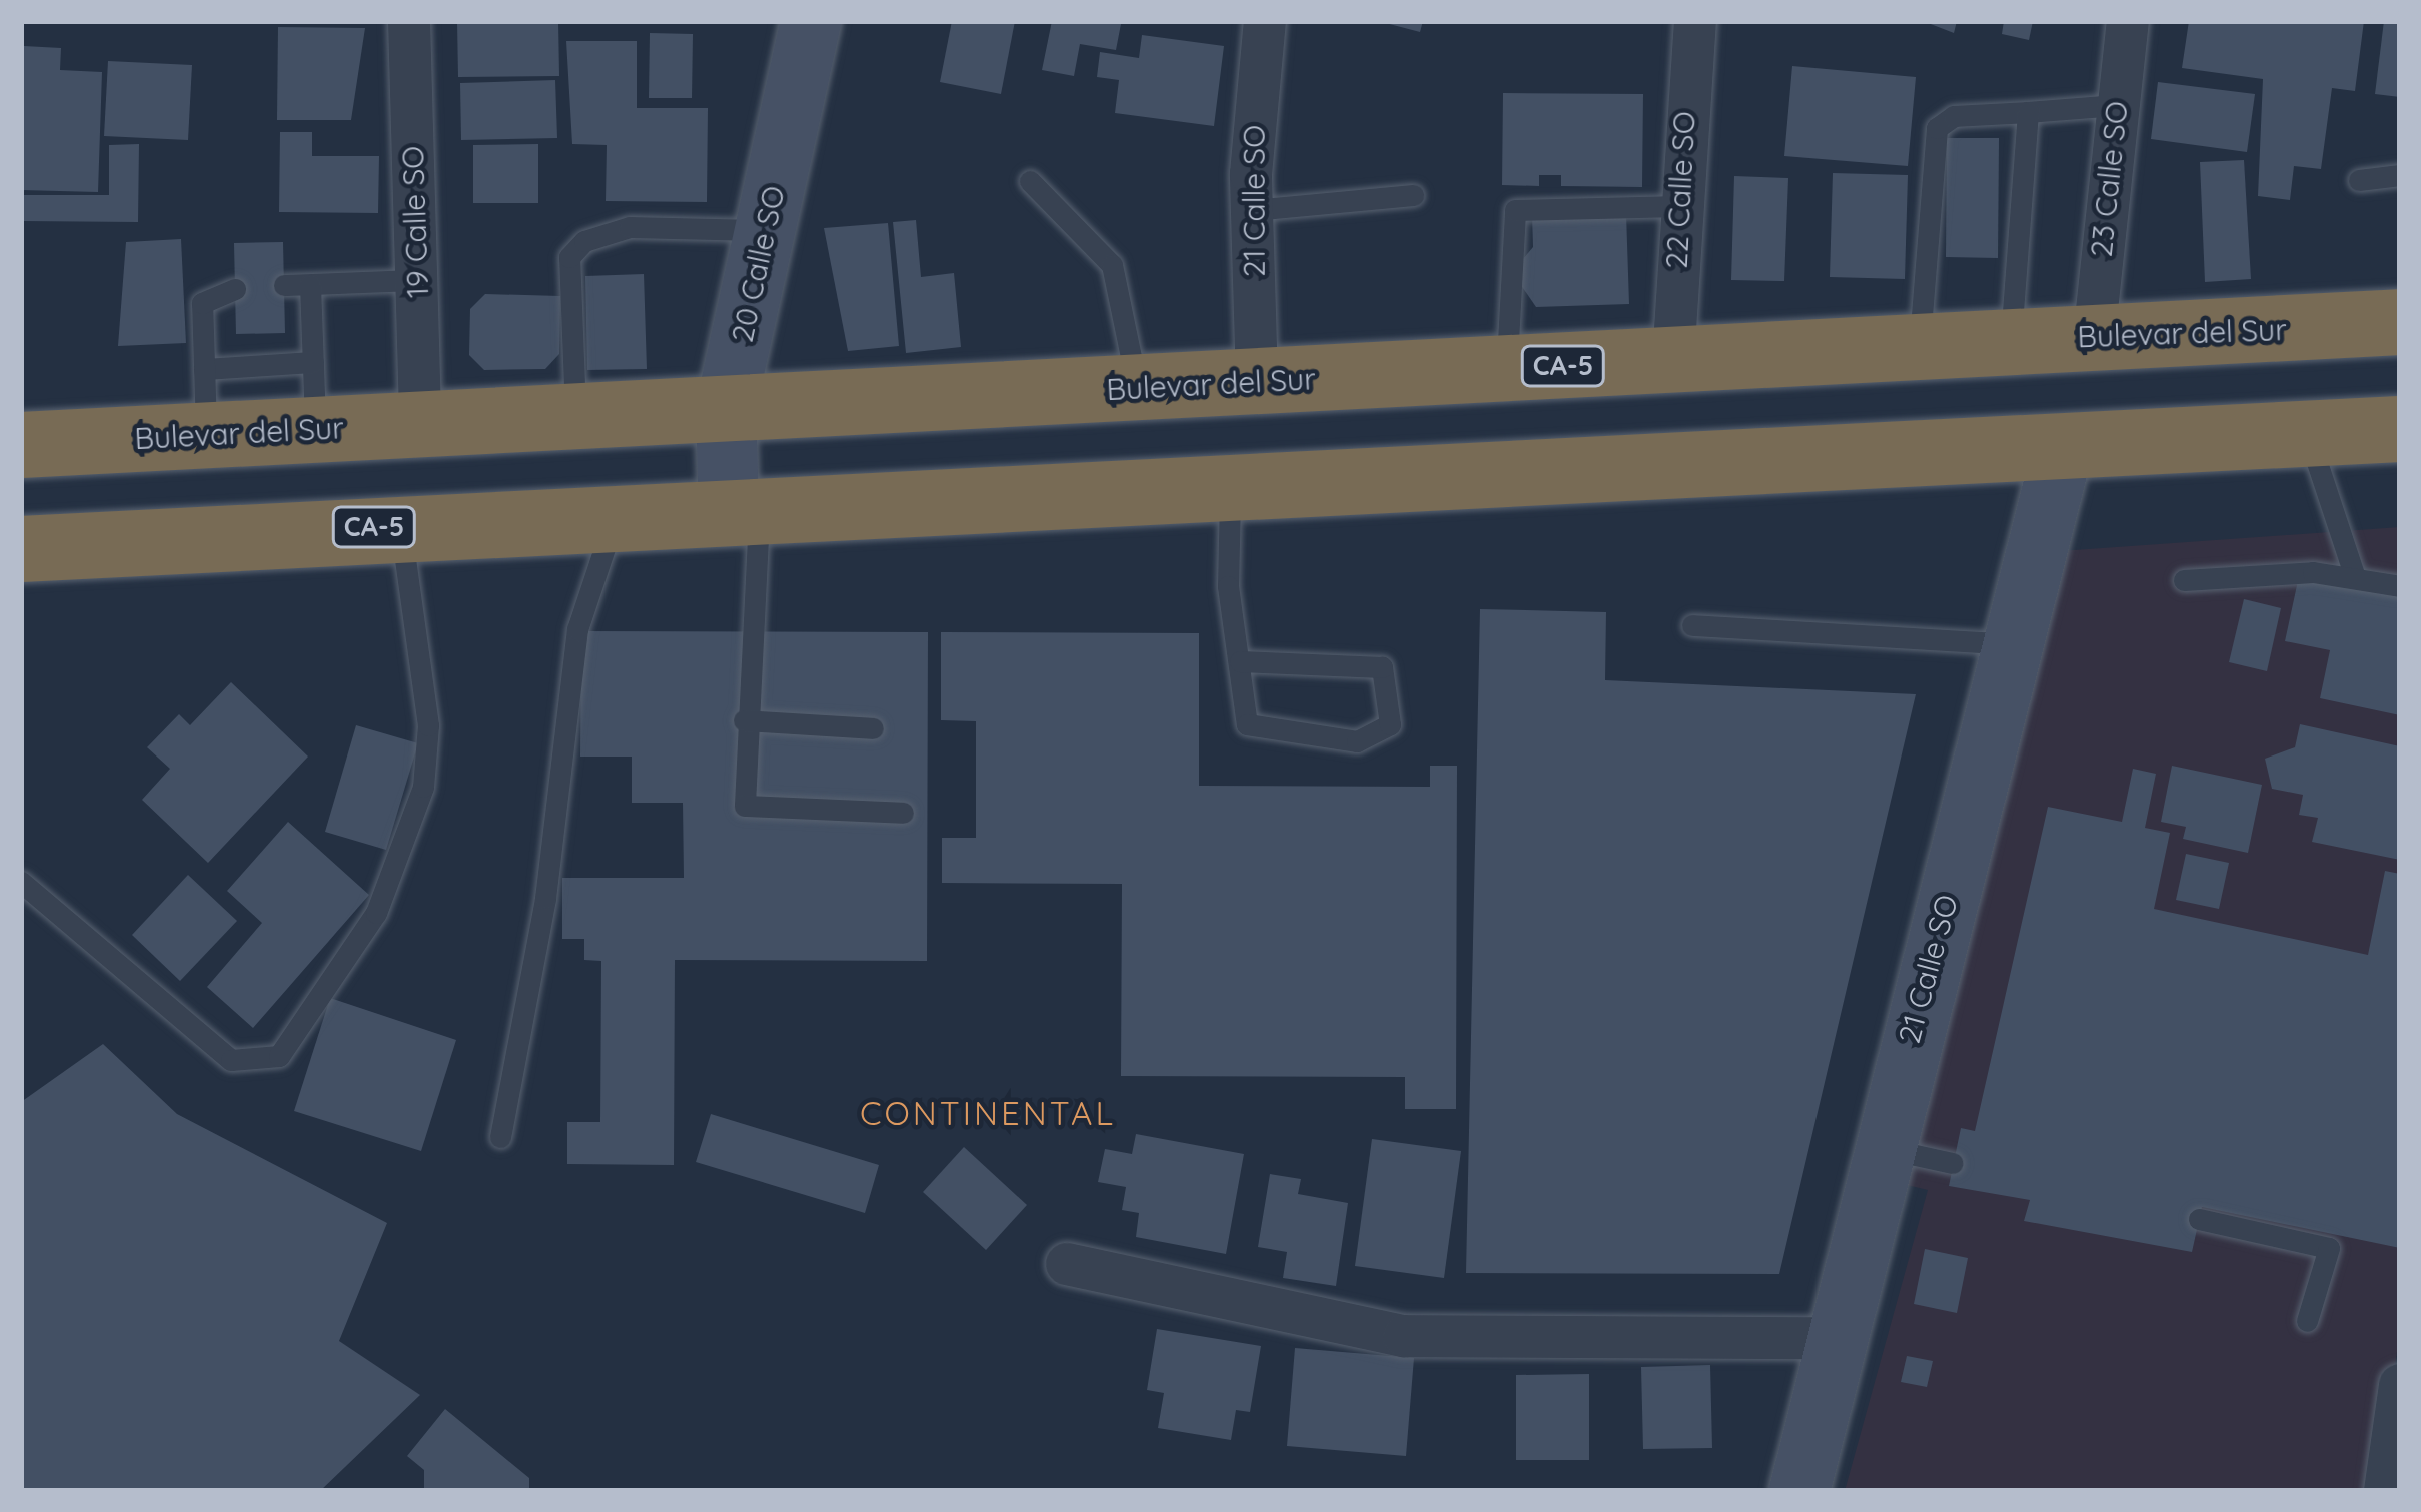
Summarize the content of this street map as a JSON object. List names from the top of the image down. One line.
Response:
{"streets":{"highway":["Bulevar del Sur","CA-5"],"street":["23 Calle SO","22 Calle SO","21 Calle SO","19 Calle SO","20 Calle SO"]},"crossings":[["23 Calle SO","Bulevar del Sur"],["22 Calle SO","Bulevar del Sur"],["21 Calle SO","Bulevar del Sur"],["21 Calle SO","CA-5"],["19 Calle SO","Bulevar del Sur"],["20 Calle SO","Bulevar del Sur"],["20 Calle SO","CA-5"]],"districts":["CONTINENTAL"]}
